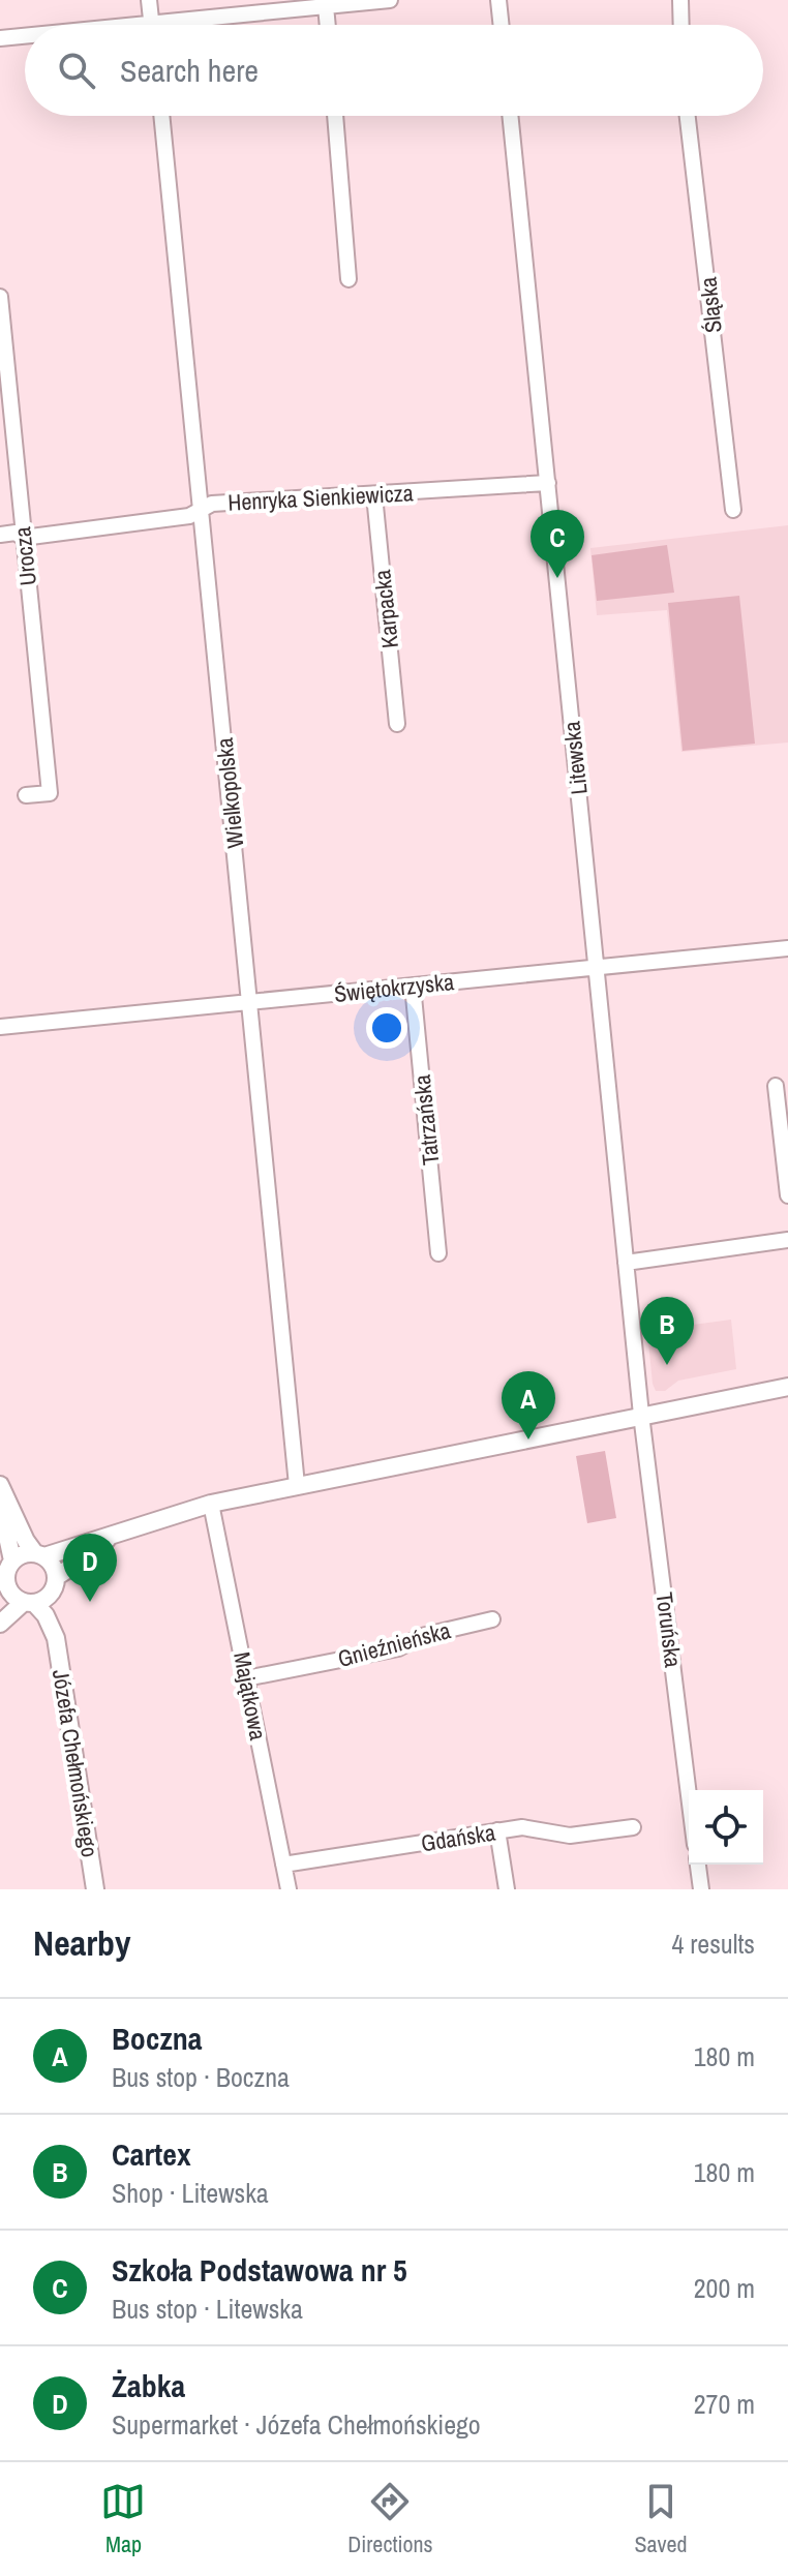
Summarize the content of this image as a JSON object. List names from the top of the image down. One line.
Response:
{"streets":{"street":["Śląska","Henryka Sienkiewicza","Urocza","Karpacka","Litewska","Wielkopolska","Świętokrzyska","Tatrzańska","Toruńska","Gnieźnieńska","Majątkowa","Józefa Chełmońskiego","Gdańska"]},"crossings":[["Henryka Sienkiewicza","Urocza"],["Henryka Sienkiewicza","Karpacka"],["Henryka Sienkiewicza","Litewska"],["Henryka Sienkiewicza","Wielkopolska"],["Litewska","Świętokrzyska"],["Litewska","Toruńska"],["Wielkopolska","Świętokrzyska"],["Świętokrzyska","Tatrzańska"],["Gnieźnieńska","Majątkowa"],["Majątkowa","Gdańska"]],"page":{"search":"Search here","pins":["C","B","A","D"],"heading":["Nearby","4 results"],"list":[{"mark":"A","name":"Boczna","note":"Bus stop · Boczna","value":"180 m"},{"mark":"B","name":"Cartex","note":"Shop · Litewska","value":"180 m"},{"mark":"C","name":"Szkoła Podstawowa nr 5","note":"Bus stop · Litewska","value":"200 m"},{"mark":"D","name":"Żabka","note":"Supermarket · Józefa Chełmońskiego","value":"270 m"}],"nav":["Map","Directions","Saved"]}}
